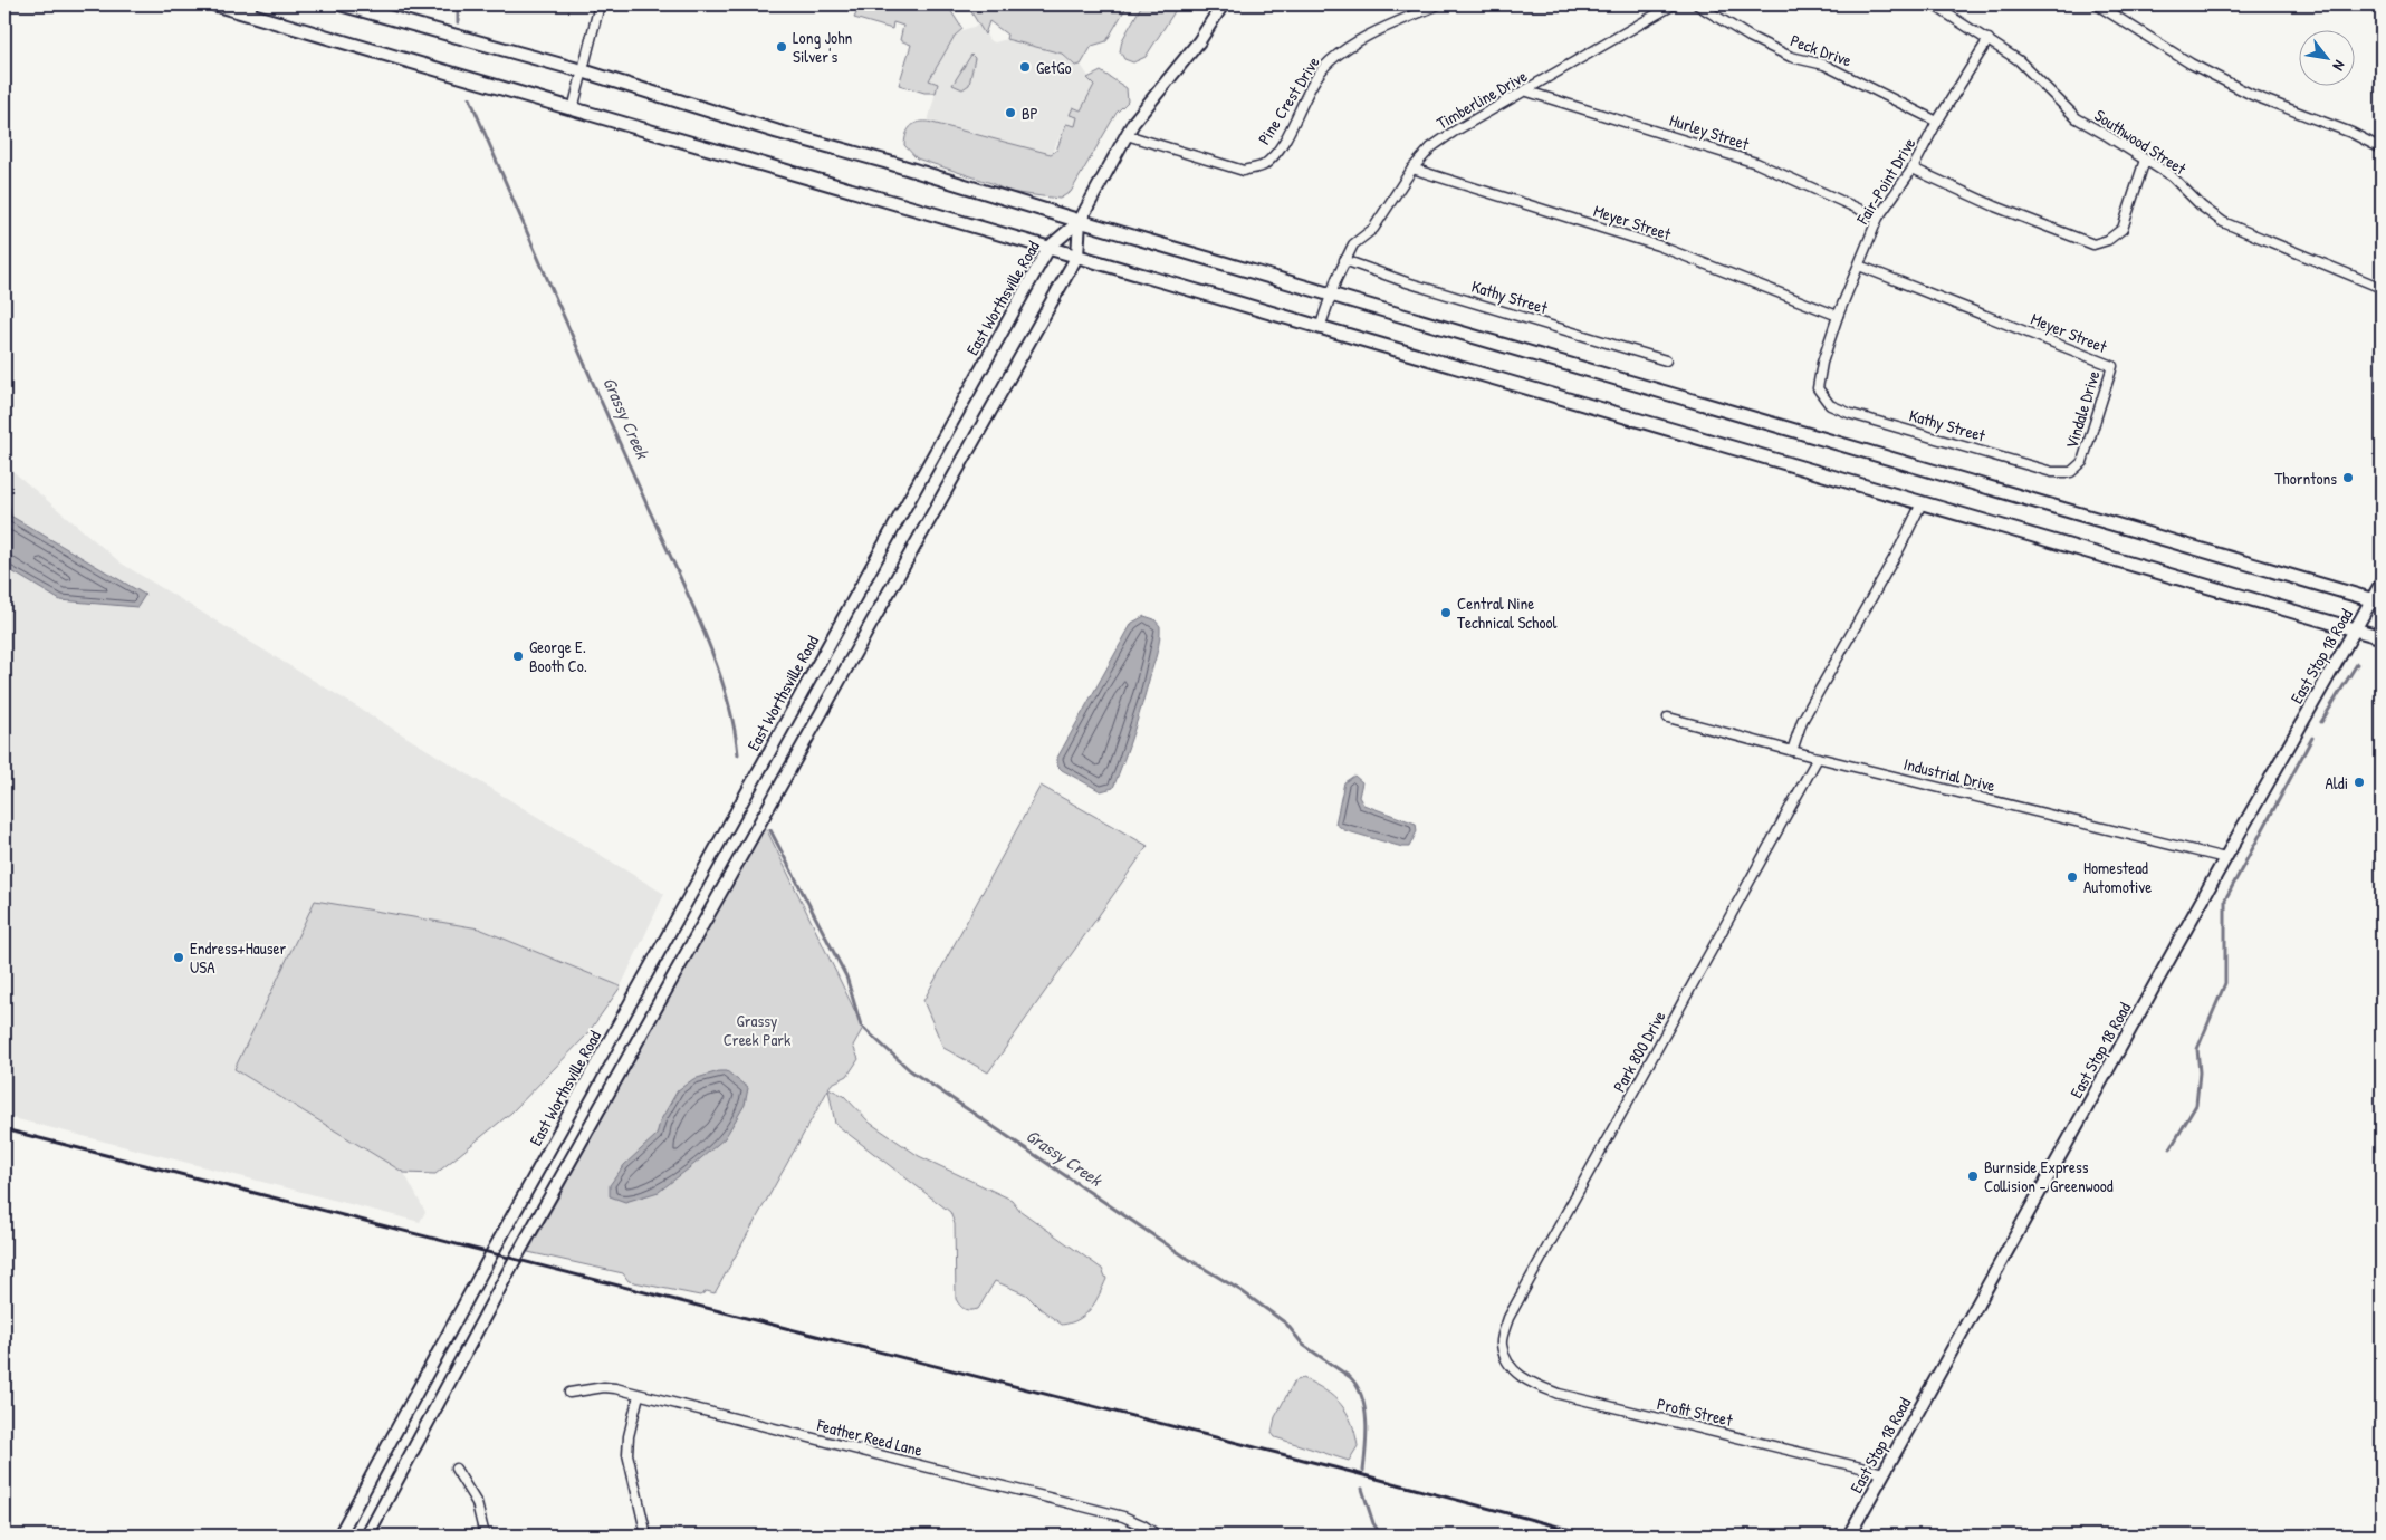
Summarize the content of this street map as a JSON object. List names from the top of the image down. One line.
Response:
{"streets":{"main road":["East Worthsville Road","East Stop 18 Road"],"street":["Peck Drive","Timberline Drive","Pine Crest Drive","Hurley Street","Southwood Street","Fair-Point Drive","Meyer Street","Kathy Street","Vindale Drive","Industrial Drive","Park 800 Drive","Profit Street","Feather Reed Lane"]},"crossings":[["Peck Drive","Fair-Point Drive"],["Timberline Drive","Hurley Street"],["Timberline Drive","Meyer Street"],["Timberline Drive","Kathy Street"],["Hurley Street","Fair-Point Drive"],["Southwood Street","Fair-Point Drive"],["Fair-Point Drive","Meyer Street"],["Fair-Point Drive","Kathy Street"],["Meyer Street","Kathy Street"],["Meyer Street","Vindale Drive"],["Kathy Street","Vindale Drive"],["East Stop 18 Road","Industrial Drive"],["East Stop 18 Road","Profit Street"],["Industrial Drive","Park 800 Drive"],["Park 800 Drive","Profit Street"]],"water":["Grassy Creek"],"parks":["Grassy Creek Park"],"places":["Long John Silver's","GetGo","BP","Thorntons","Central Nine Technical School","George E. Booth Co.","Aldi","Homestead Automotive","Endress+Hauser USA","Burnside Express Collision - Greenwood"],"north":"bottom right"}
